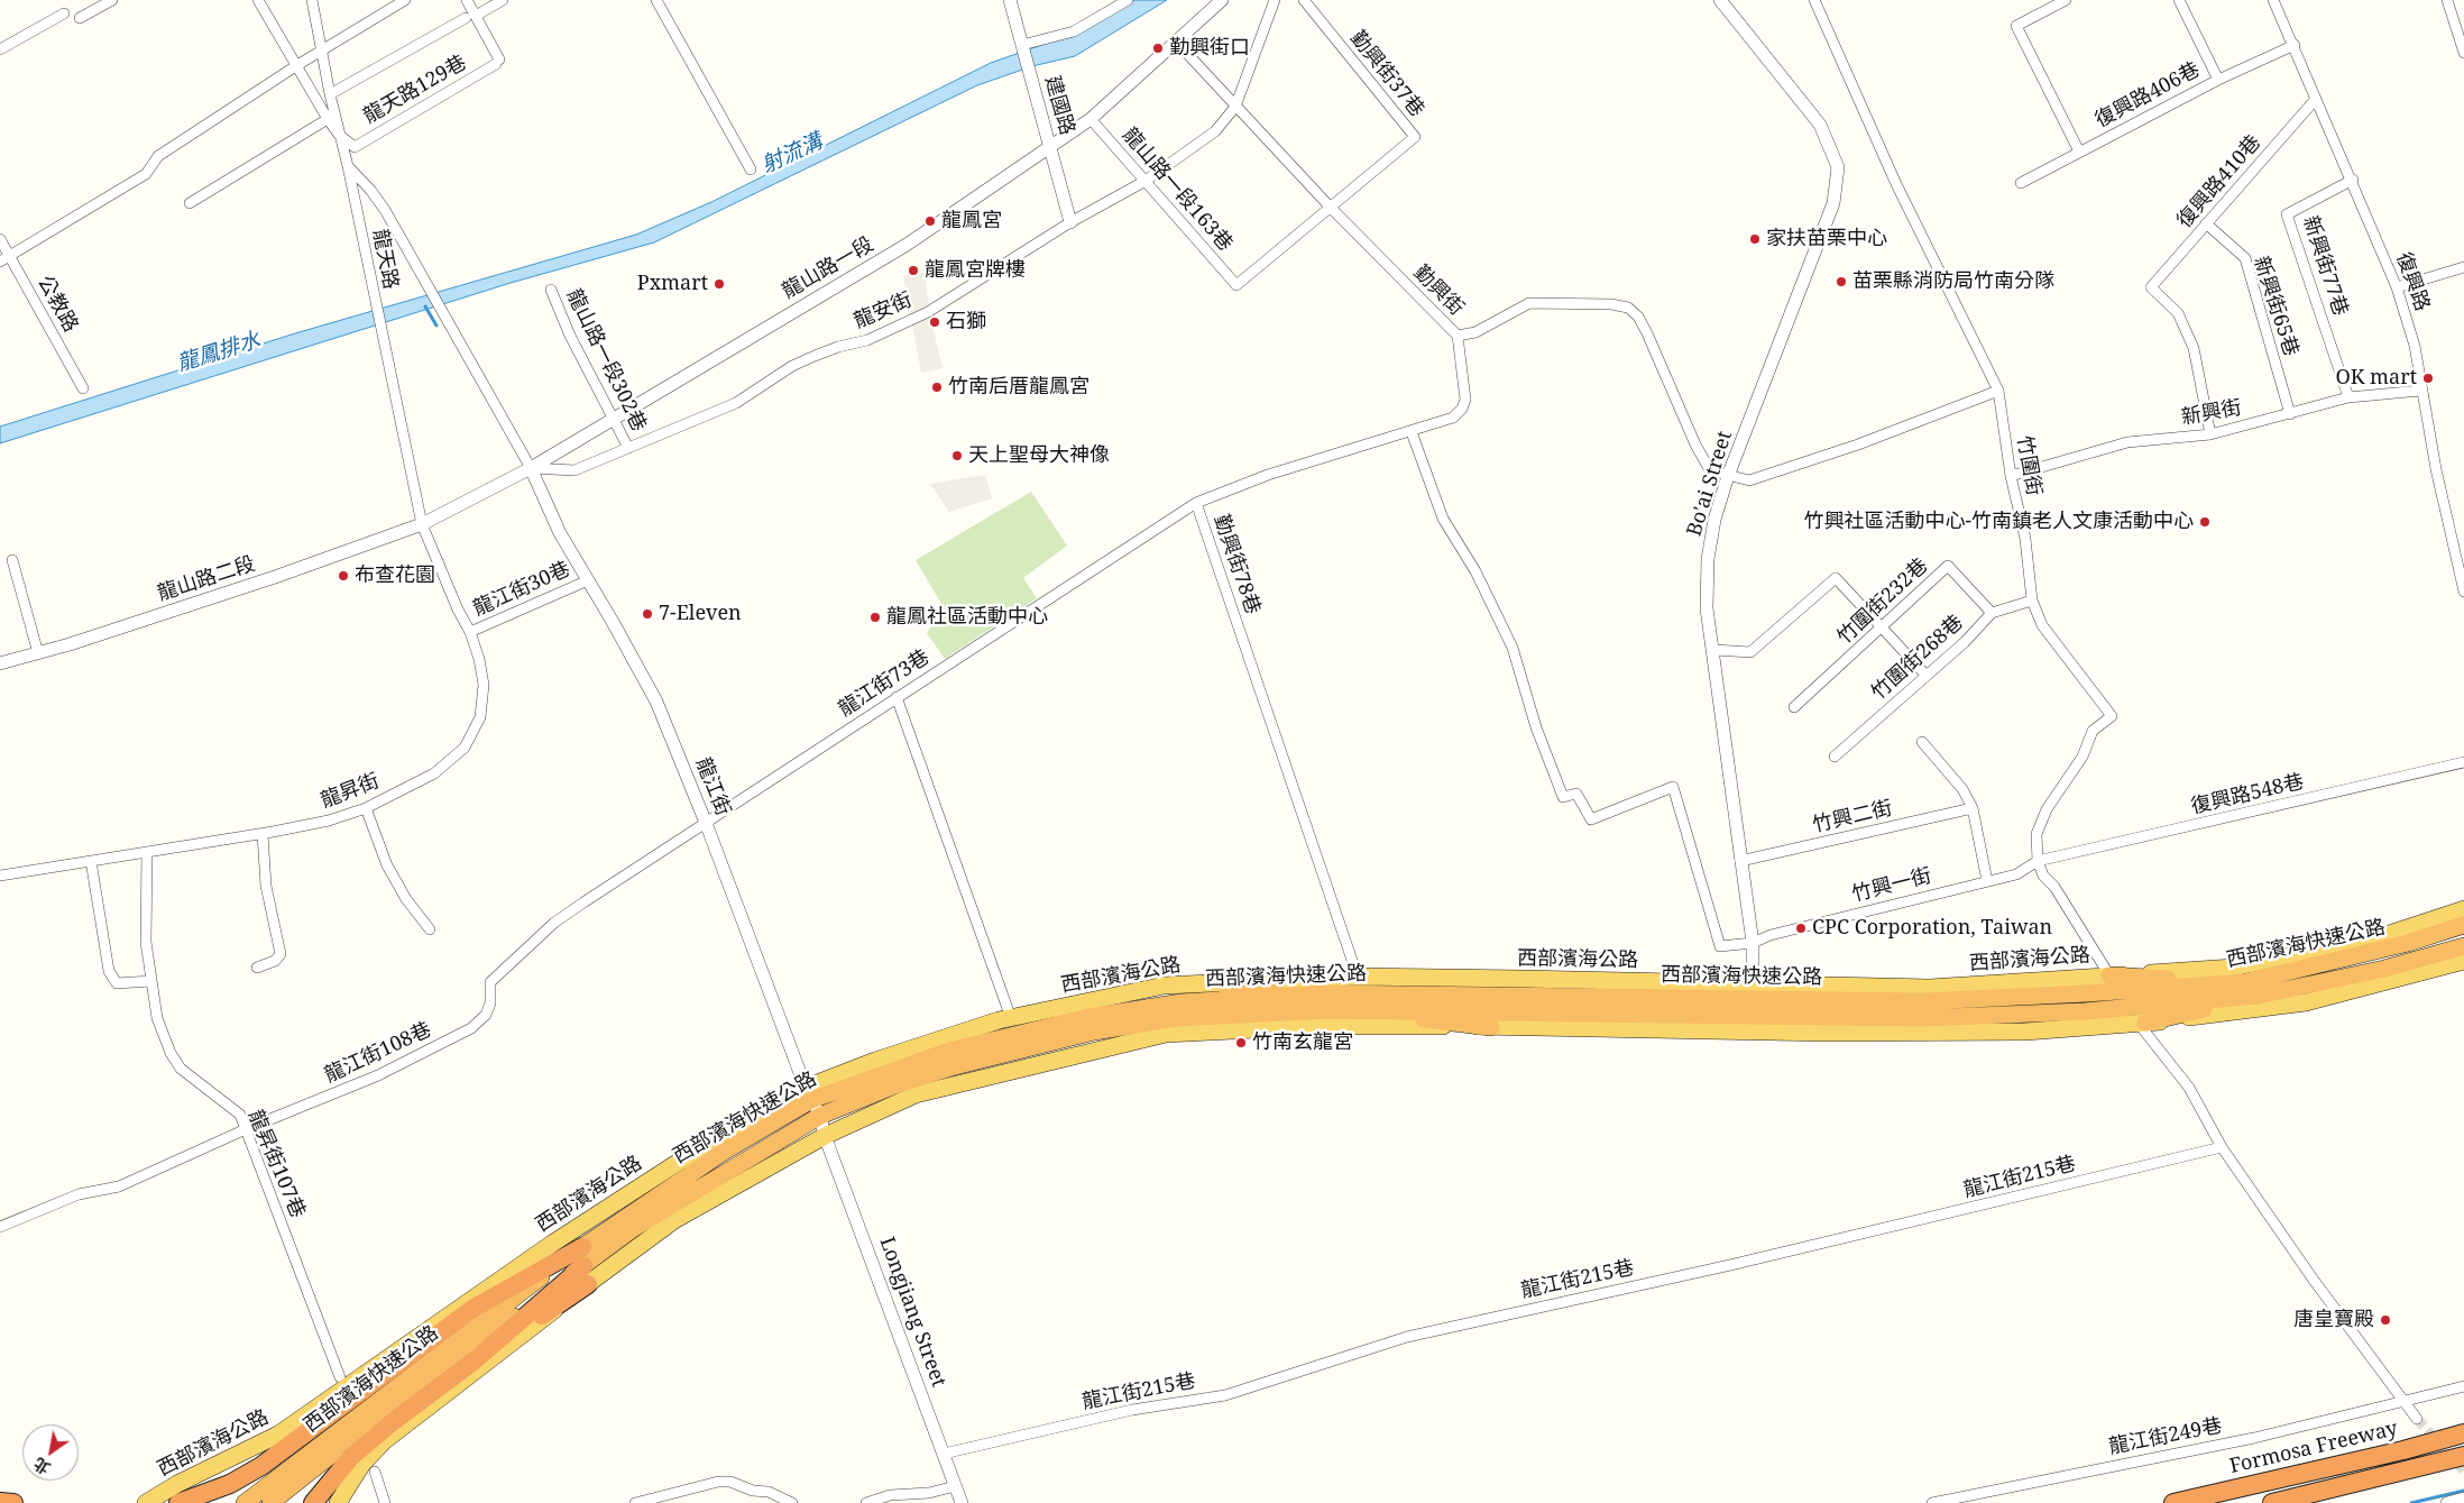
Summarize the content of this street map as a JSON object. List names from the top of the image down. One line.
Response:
{"streets":{"highway":["西部濱海快速公路","Formosa Freeway"],"main road":["西部濱海公路"],"street":["勤興街37巷","龍天路129巷","復興路406巷","建國路","復興路410巷","龍山路一段163巷","龍天路","新興街77巷","龍山路一段","復興路","勤興街","公教路","新興街65巷","龍安街","龍山路一段302巷","新興街","竹圍街","Bo'ai Street","勤興街78巷","龍山路二段","龍江街30巷","竹圍街232巷","竹圍街268巷","龍江街73巷","龍江街","龍昇街","復興路548巷","竹興二街","竹興一街","龍江街108巷","龍昇街107巷","龍江街215巷","Longjiang Street","龍江街249巷"]},"crossings":[["勤興街37巷","龍山路一段163巷"],["勤興街37巷","勤興街"],["龍天路129巷","龍天路"],["復興路406巷","復興路"],["建國路","龍山路一段"],["建國路","龍安街"],["復興路410巷","復興路"],["復興路410巷","新興街65巷"],["復興路410巷","新興街"],["龍山路一段163巷","龍山路一段"],["龍山路一段163巷","勤興街"],["龍山路一段163巷","龍安街"],["龍天路","龍山路一段"],["龍天路","龍山路二段"],["龍天路","龍昇街"],["新興街77巷","復興路"],["新興街77巷","新興街"],["龍山路一段","勤興街"],["龍山路一段","龍安街"],["龍山路一段","龍山路一段302巷"],["龍山路一段","龍山路二段"],["龍山路一段","龍江街"],["龍山路一段","龍昇街"],["復興路","新興街"],["勤興街","龍安街"],["勤興街","Bo'ai Street"],["勤興街","勤興街78巷"],["新興街65巷","新興街"],["龍安街","龍山路一段302巷"],["龍安街","龍江街"],["新興街","竹圍街"],["竹圍街","竹圍街268巷"],["竹圍街","復興路548巷"],["竹圍街","竹興一街"],["Bo'ai Street","竹興二街"],["Bo'ai Street","竹興一街"],["Bo'ai Street","西部濱海快速公路"],["Bo'ai Street","西部濱海公路"],["勤興街78巷","龍江街73巷"],["勤興街78巷","竹興一街"],["勤興街78巷","西部濱海公路"],["龍山路二段","龍昇街"],["龍江街30巷","龍江街"],["龍江街30巷","龍昇街"],["竹圍街232巷","竹圍街268巷"],["龍江街73巷","龍江街"],["龍江街73巷","龍江街108巷"],["龍江街","西部濱海快速公路"],["龍江街","西部濱海公路"],["龍江街","龍江街108巷"],["龍江街","Longjiang Street"],["龍昇街","龍昇街107巷"],["復興路548巷","竹興一街"],["西部濱海快速公路","西部濱海公路"],["西部濱海公路","Longjiang Street"],["龍江街108巷","龍昇街107巷"],["龍江街215巷","Longjiang Street"]],"water":["射流溝","龍鳳排水"],"places":["勤興街口","龍鳳宮","家扶苗栗中心","龍鳳宮牌樓","苗栗縣消防局竹南分隊","Pxmart","石獅","OK mart","竹南后厝龍鳳宮","天上聖母大神像","竹興社區活動中心-竹南鎮老人文康活動中心","布查花園","7-Eleven","龍鳳社區活動中心","CPC Corporation, Taiwan","竹南玄龍宮","唐皇寶殿"],"north":"bottom left"}
